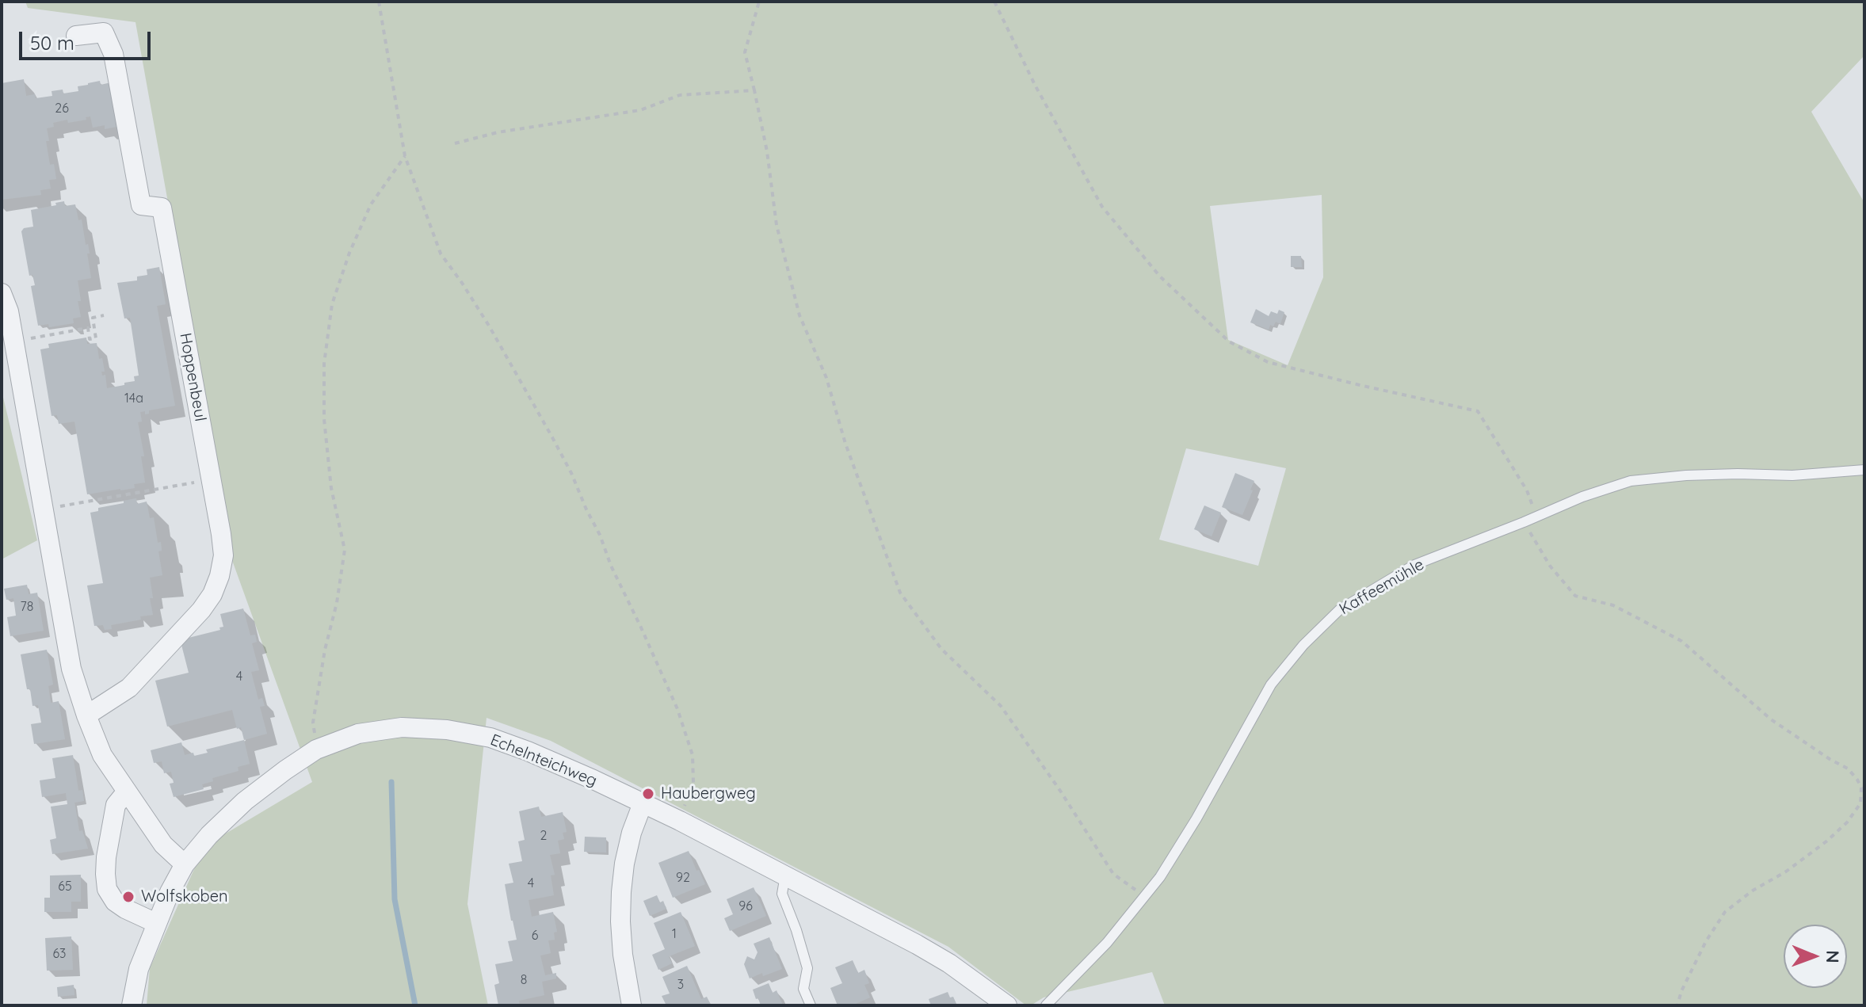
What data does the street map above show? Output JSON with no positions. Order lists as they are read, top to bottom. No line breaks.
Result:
{"streets":{"street":["Hoppenbeul","Echelnteichweg"],"lane":["Kaffeemühle"]},"places":["Haubergweg","Wolfskoben"],"house_numbers":["26","14a","78","4","2","92","4","65","96","1","6","63","8","3"],"scale_bar":"50 m","north":"right"}
